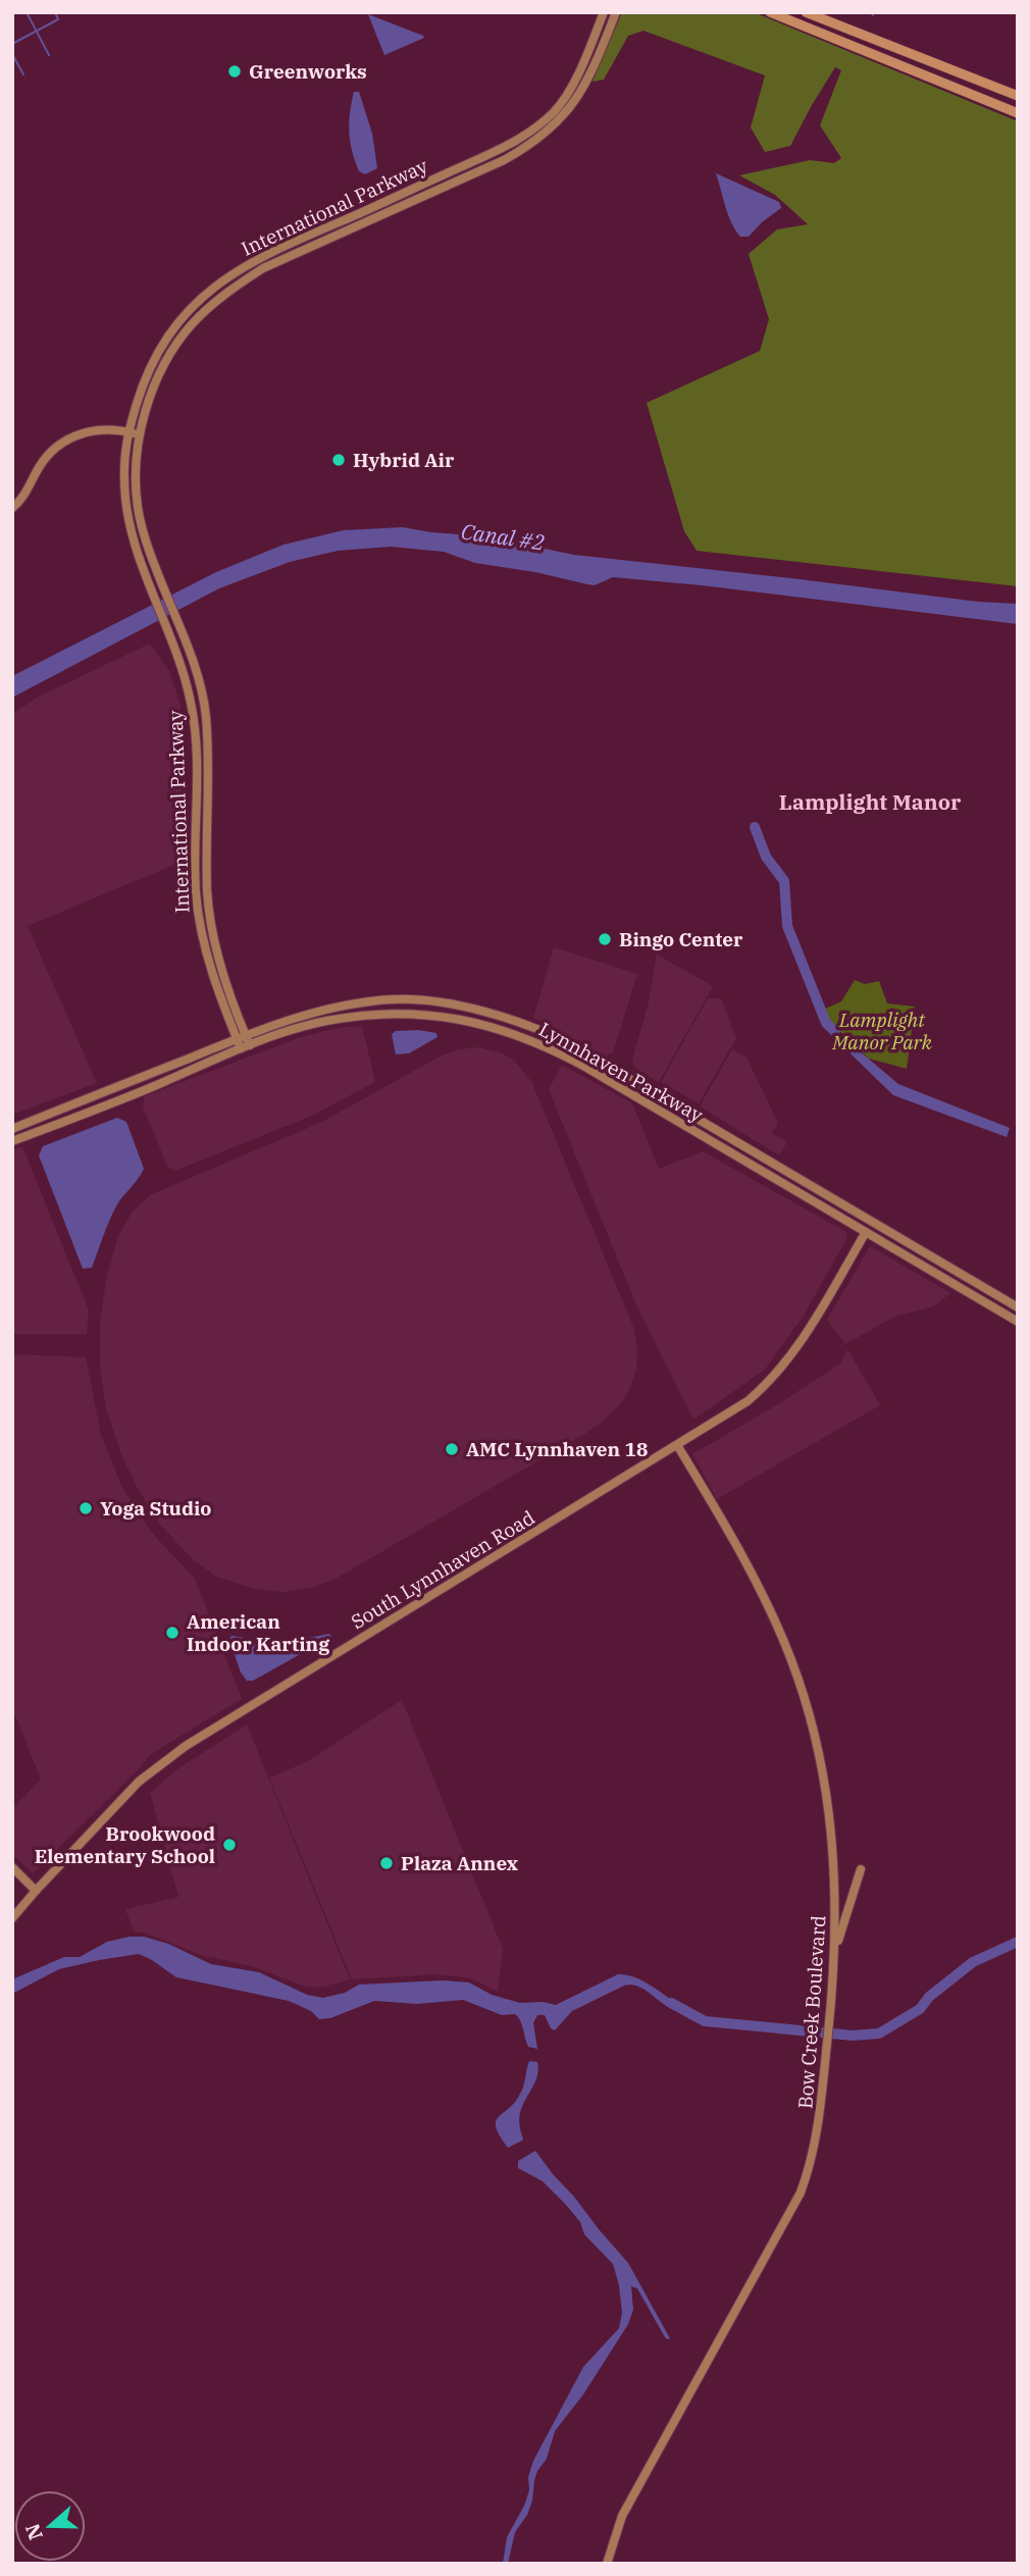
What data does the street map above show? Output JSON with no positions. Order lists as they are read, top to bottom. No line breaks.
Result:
{"streets":{"main road":["International Parkway","Lynnhaven Parkway","South Lynnhaven Road","Bow Creek Boulevard"]},"crossings":[["International Parkway","Lynnhaven Parkway"],["Lynnhaven Parkway","South Lynnhaven Road"],["South Lynnhaven Road","Bow Creek Boulevard"]],"districts":["Lamplight Manor"],"water":["Canal #2"],"parks":["Lamplight Manor Park"],"places":["Greenworks","Hybrid Air","Bingo Center","AMC Lynnhaven 18","Yoga Studio","American Indoor Karting","Brookwood Elementary School","Plaza Annex"],"north":"left"}
